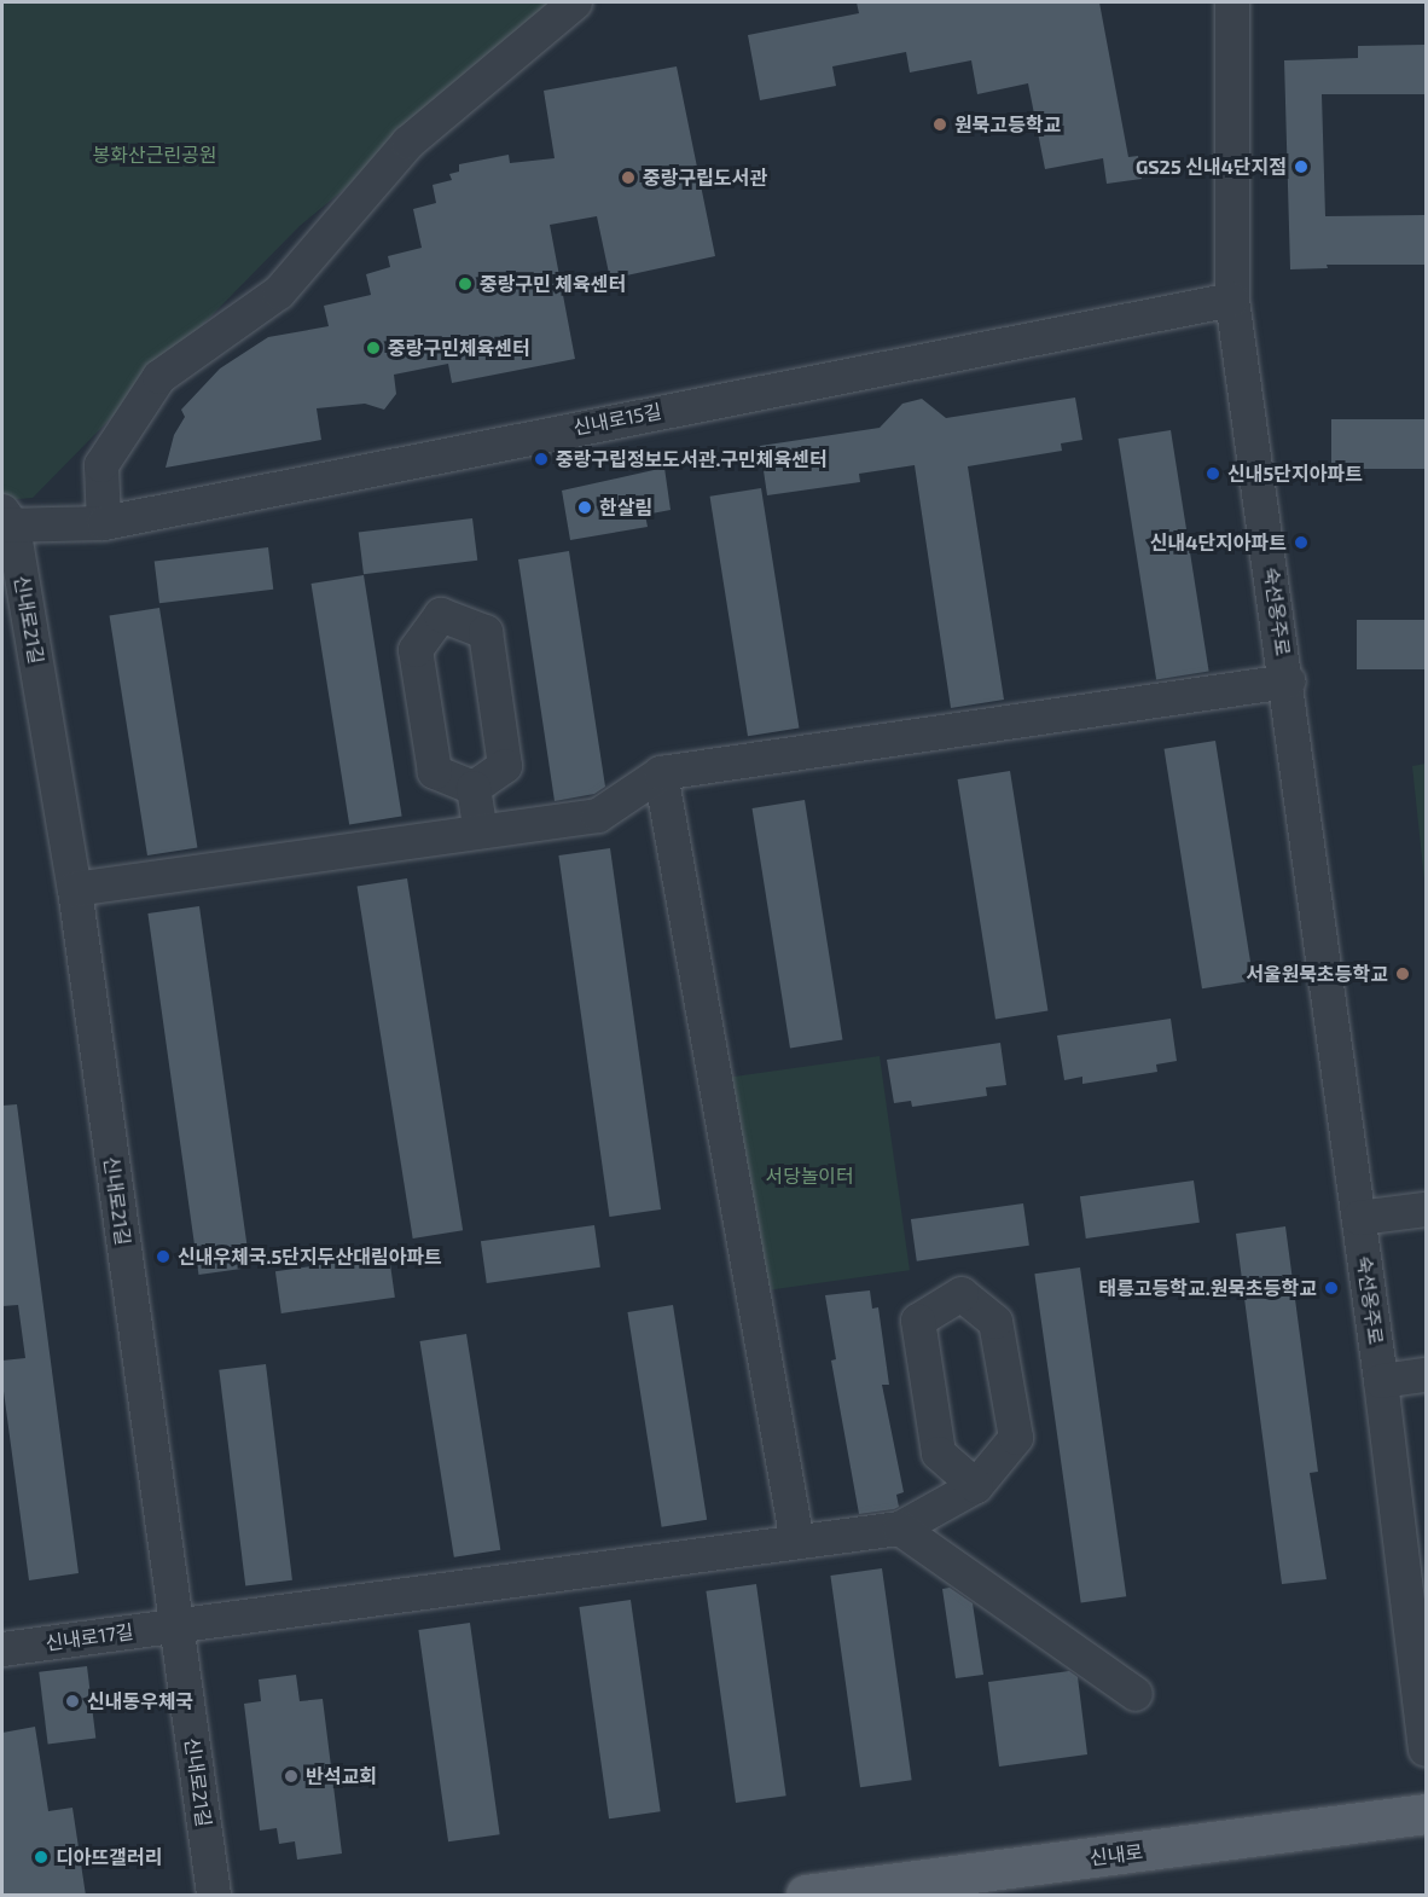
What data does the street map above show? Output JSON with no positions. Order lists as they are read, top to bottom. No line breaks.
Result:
{"streets":{"main road":["신내로"],"street":["신내로15길","숙선옹주로","신내로21길","신내로17길"]},"crossings":[["신내로15길","숙선옹주로"],["신내로15길","신내로21길"],["신내로21길","신내로17길"]],"parks":["봉화산근린공원","서당놀이터"],"places":["원묵고등학교","GS25 신내4단지점","중랑구립도서관","중랑구민 체육센터","중랑구민체육센터","중랑구립정보도서관.구민체육센터","신내5단지아파트","한살림","신내4단지아파트","서울원묵초등학교","신내우체국.5단지두산대림아파트","태릉고등학교.원묵초등학교","신내동우체국","반석교회","디아뜨갤러리"]}
